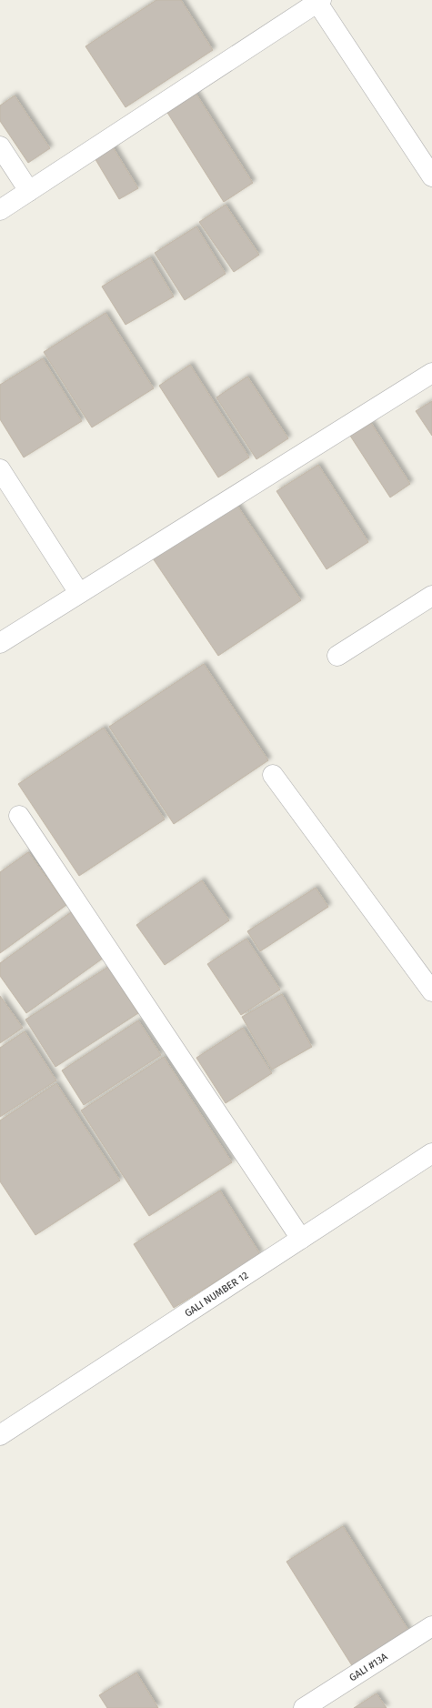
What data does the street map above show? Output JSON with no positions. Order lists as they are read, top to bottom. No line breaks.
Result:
{"streets":{"street":["GALI NUMBER 12","GALI #13A"]}}
